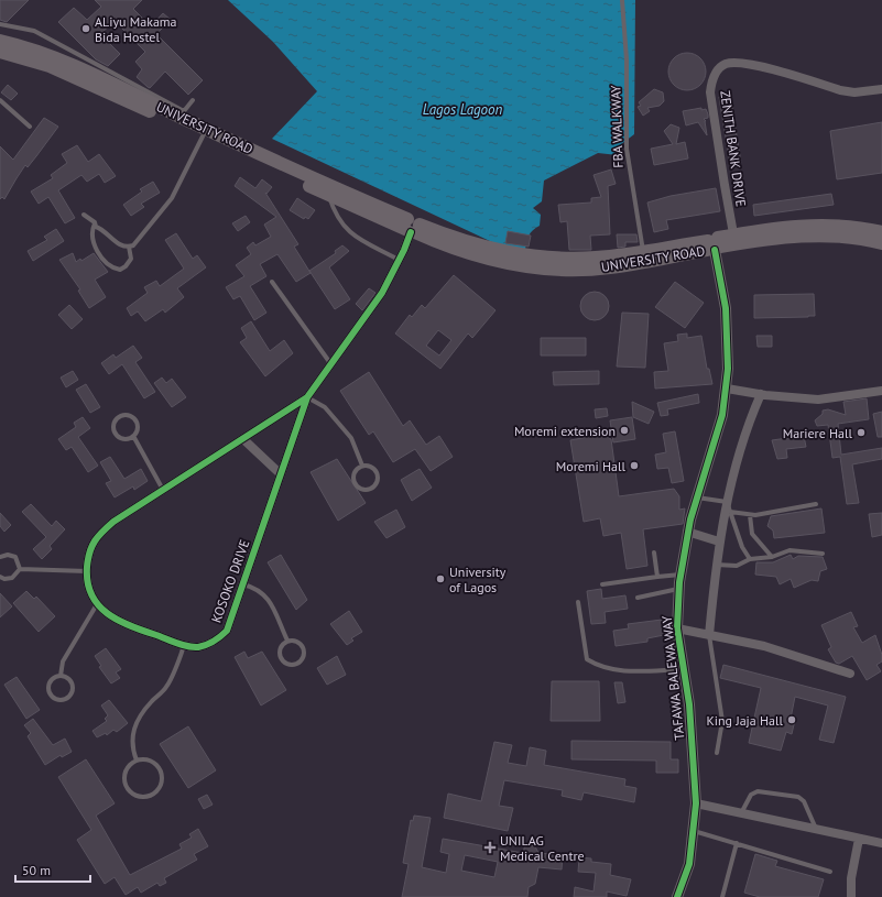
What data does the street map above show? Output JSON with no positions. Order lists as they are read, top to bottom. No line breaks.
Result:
{"streets":{"main road":["UNIVERSITY ROAD"],"street":["ZENITH BANK DRIVE","KOSOKO DRIVE","TAFAWA BALEWA WAY"],"lane":["FBA WALKWAY"]},"crossings":[["FBA WALKWAY","UNIVERSITY ROAD"],["UNIVERSITY ROAD","ZENITH BANK DRIVE"],["UNIVERSITY ROAD","KOSOKO DRIVE"],["UNIVERSITY ROAD","TAFAWA BALEWA WAY"]],"water":["Lagos Lagoon"],"places":{"other":["ALiyu Makama Bida Hostel","Moremi extension","Mariere Hall","Moremi Hall","University of Lagos","King Jaja Hall"],"health":["UNILAG Medical Centre"]},"scale_bar":"50 m"}
